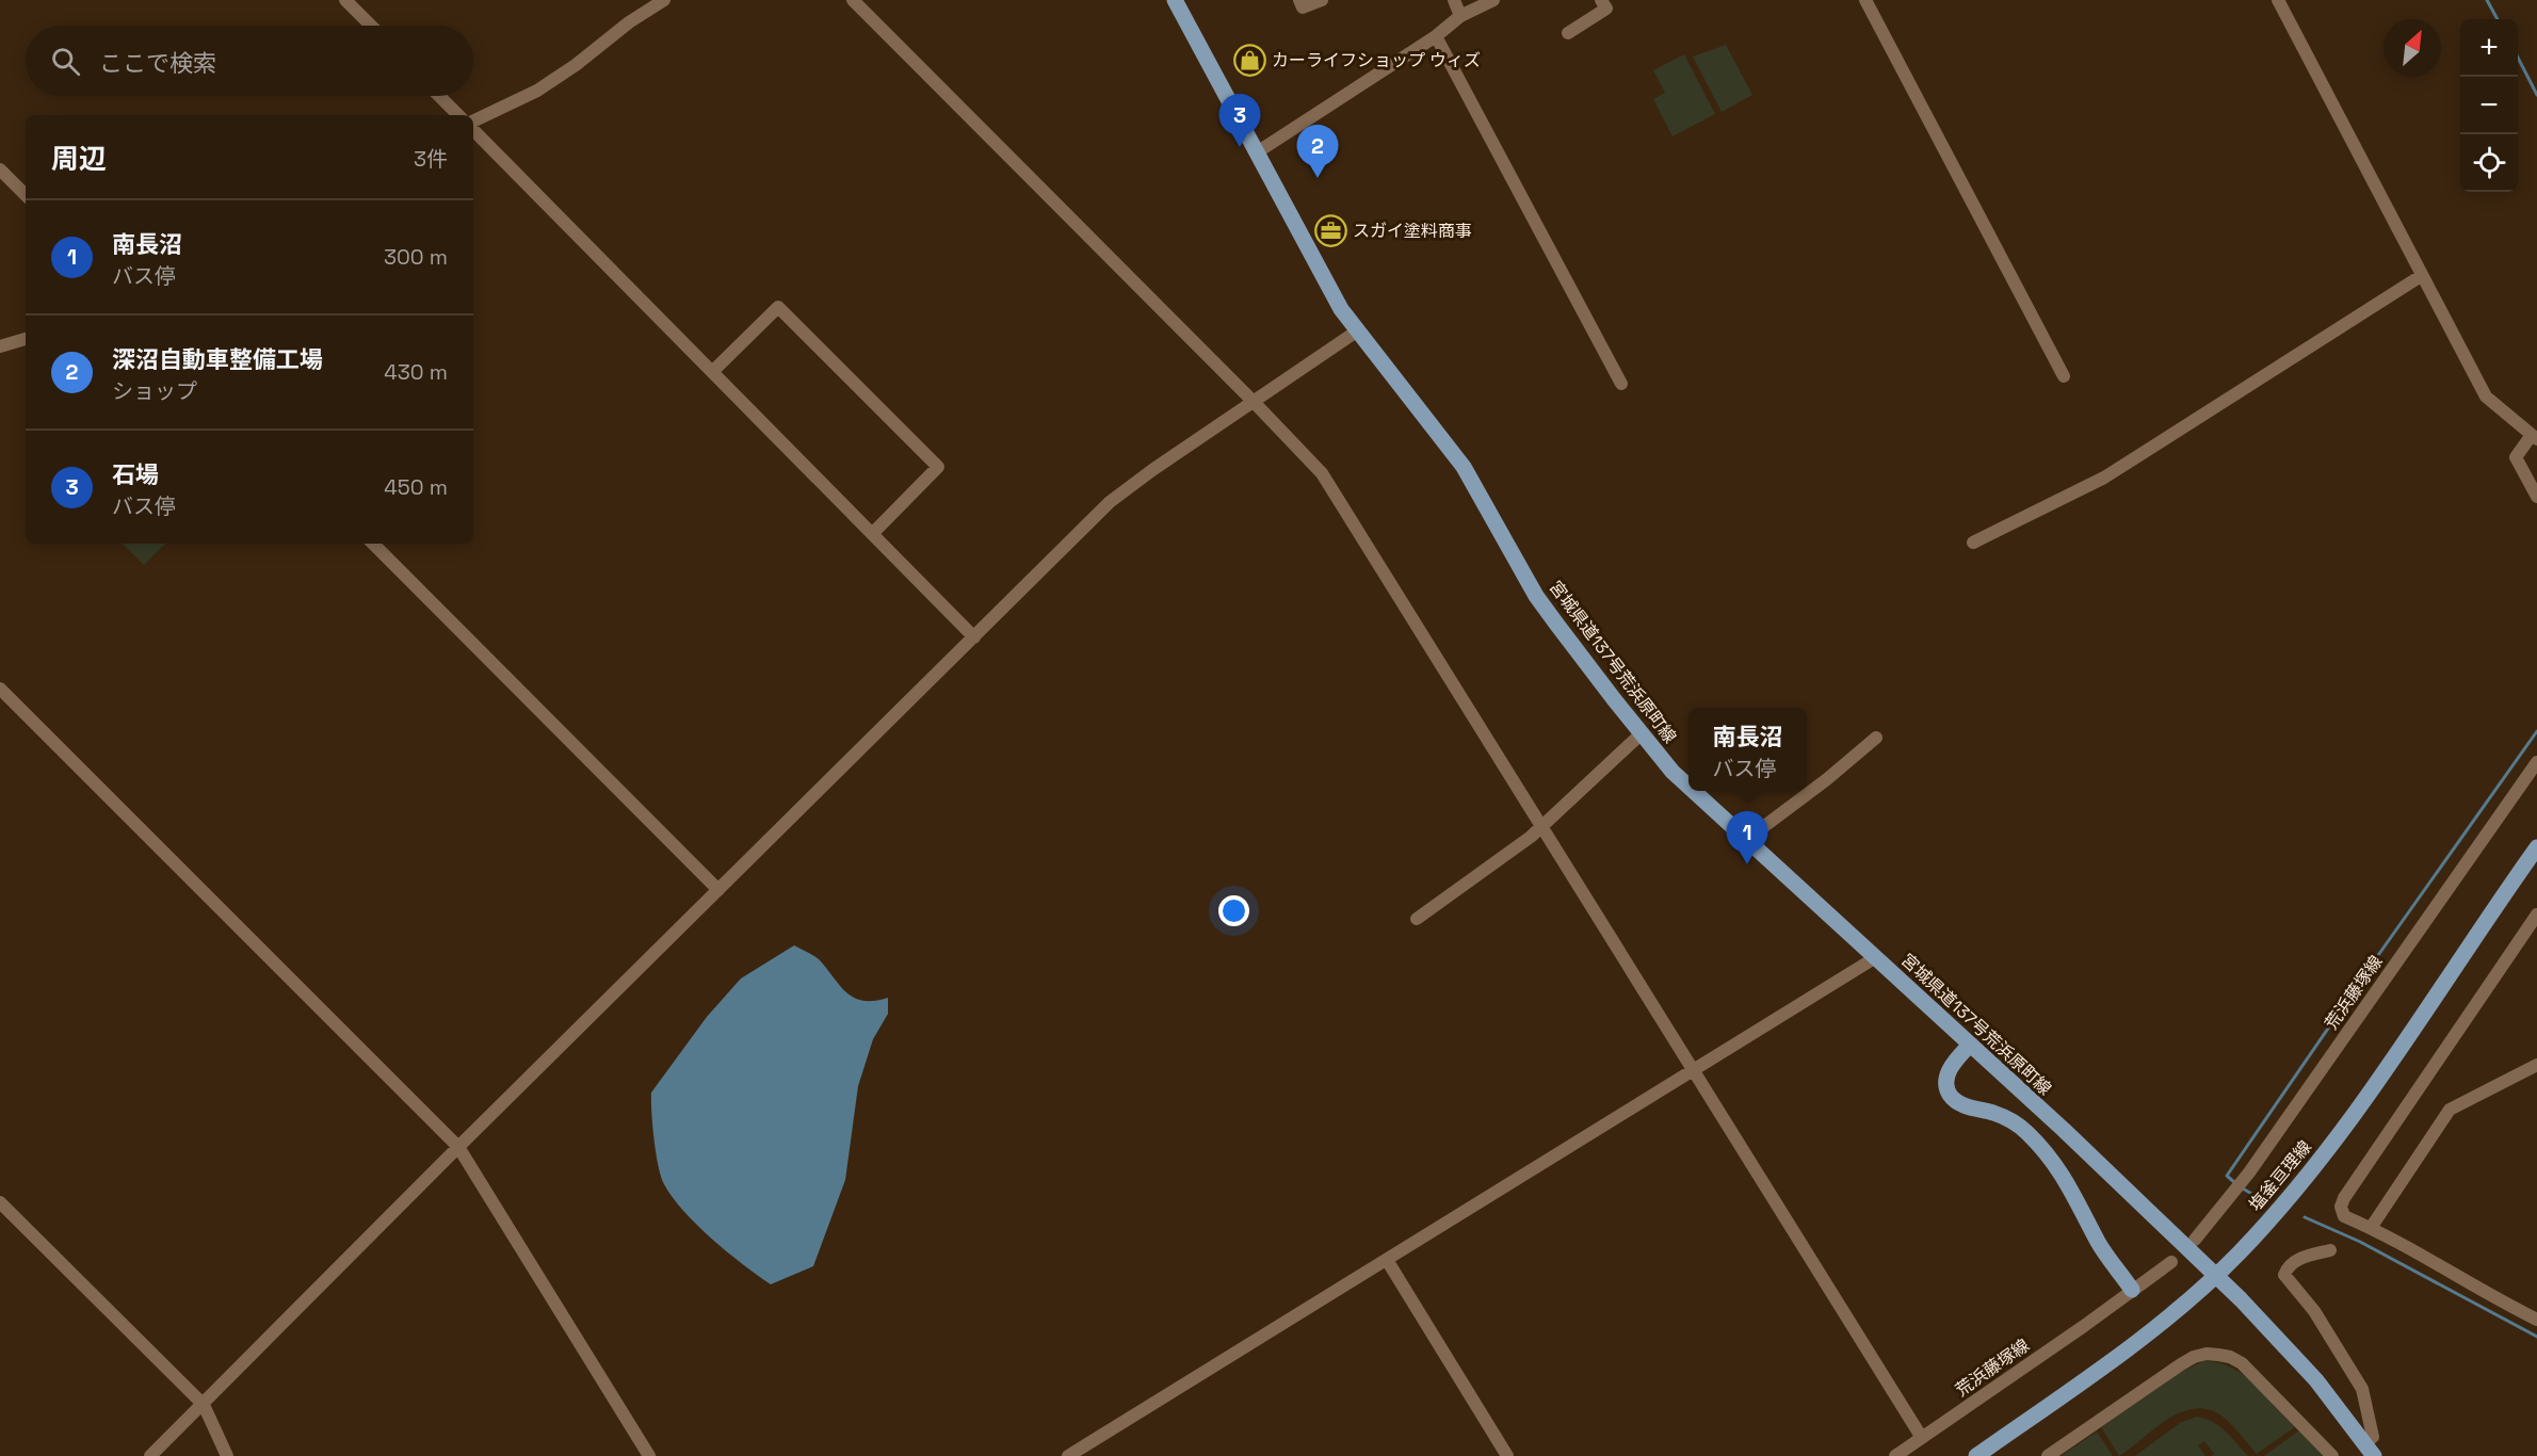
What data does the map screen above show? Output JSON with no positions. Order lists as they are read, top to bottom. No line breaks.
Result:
{"streets":{"main road":["宮城県道137号荒浜原町線","塩釜亘理線"],"street":["荒浜藤塚線"]},"crossings":[["宮城県道137号荒浜原町線","塩釜亘理線"]],"places":{"shop":["カーライフショップ ウィズ"],"office":["スガイ塗料商事"]},"north":"top right","page":{"map_buttons":["+","−"],"search":"ここで検索","pins":["3","2","1"],"heading":["周辺","3件"],"list":[{"mark":"1","name":"南長沼","note":"バス停","value":"300 m"},{"mark":"2","name":"深沼自動車整備工場","note":"ショップ","value":"430 m"},{"mark":"3","name":"石場","note":"バス停","value":"450 m"}],"popup":["南長沼","バス停"]}}
